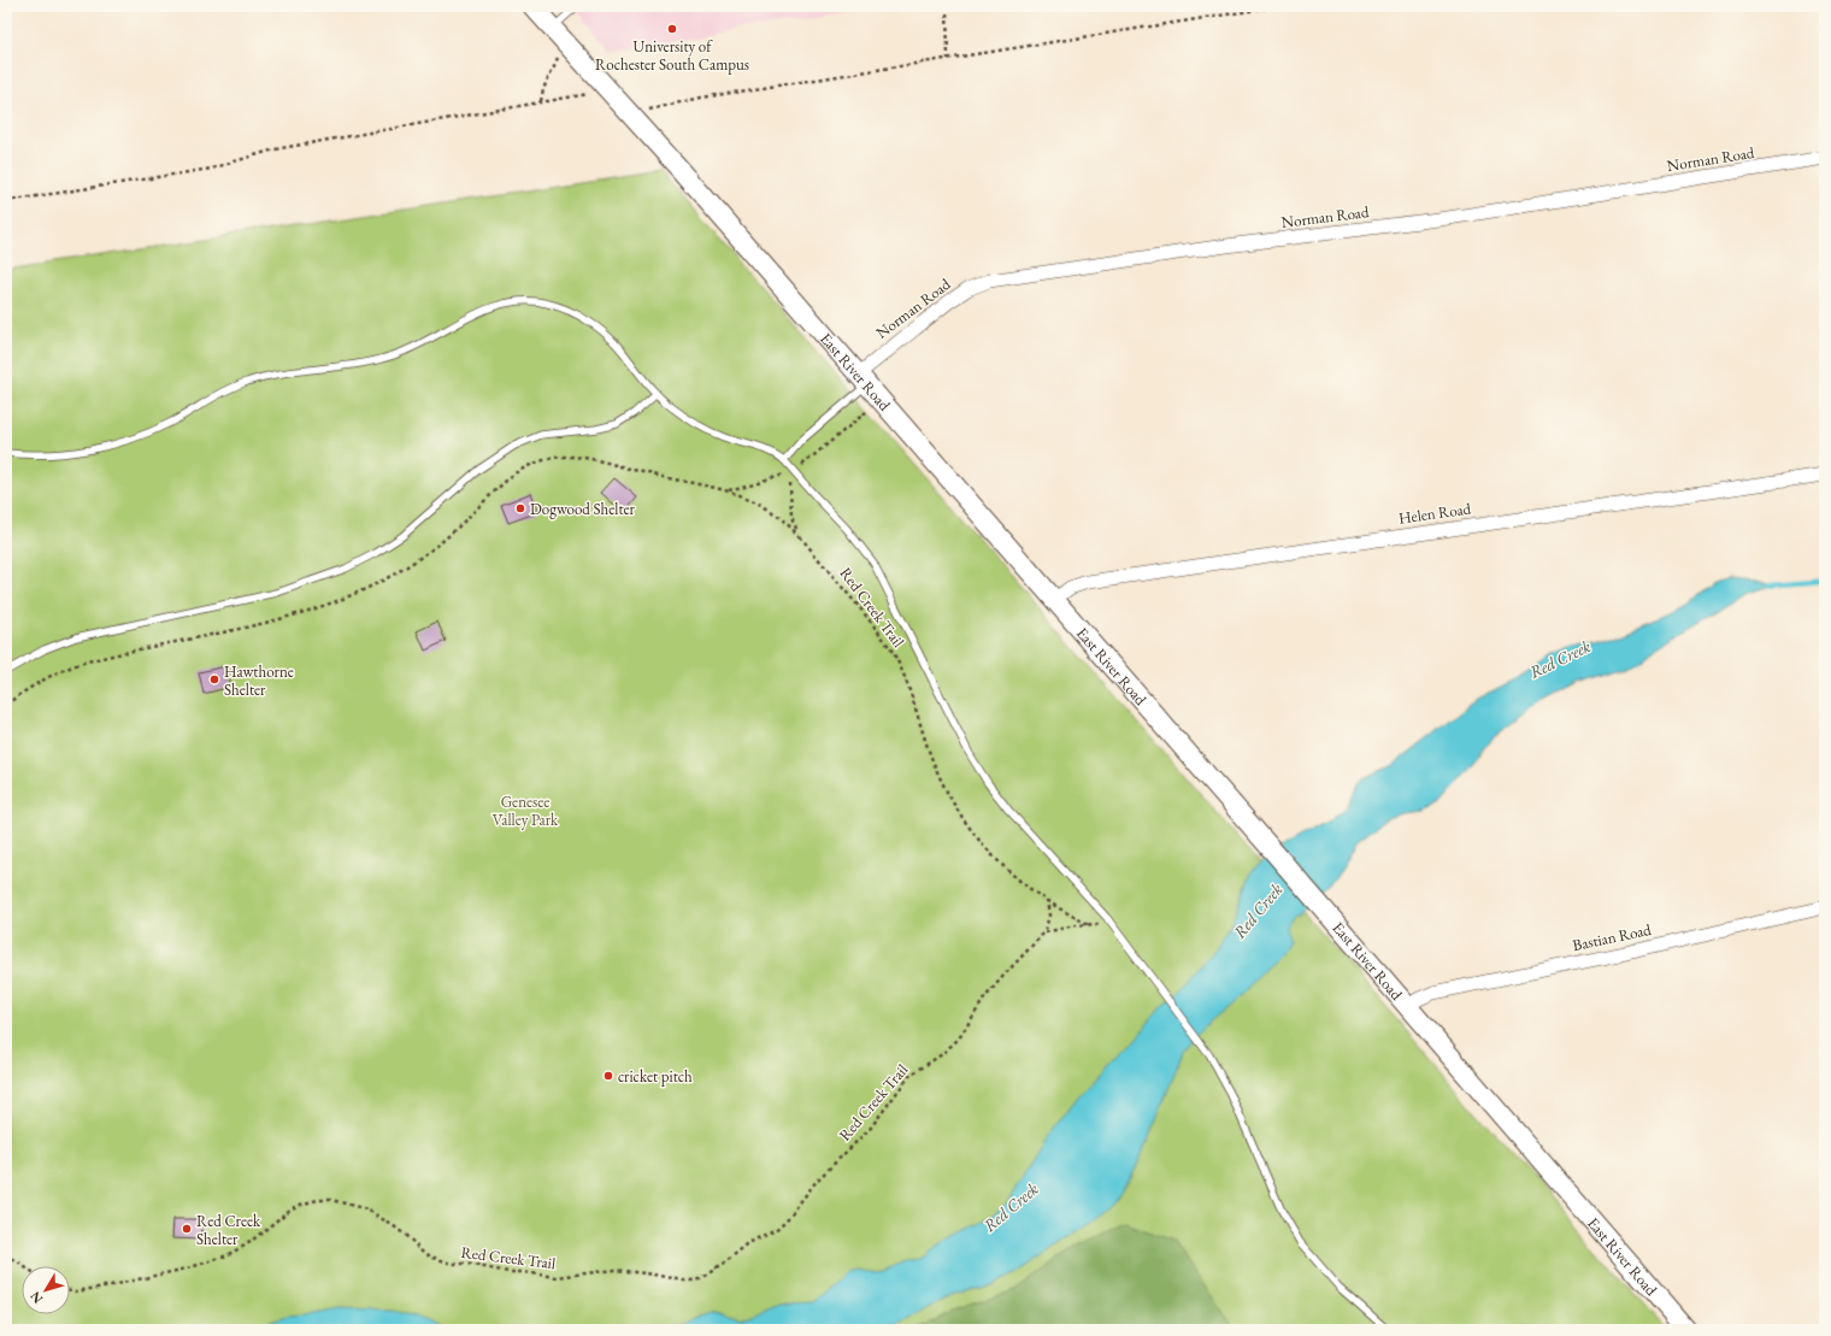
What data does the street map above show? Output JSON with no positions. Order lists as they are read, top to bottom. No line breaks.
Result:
{"streets":{"street":["Norman Road","East River Road","Helen Road","Bastian Road"],"path":["Red Creek Trail"]},"crossings":[["Norman Road","East River Road"],["East River Road","Helen Road"],["East River Road","Bastian Road"]],"water":["Red Creek"],"parks":["Genesee Valley Park"],"places":["University of Rochester South Campus","Dogwood Shelter","Hawthorne Shelter","cricket pitch","Red Creek Shelter"],"north":"bottom left"}
